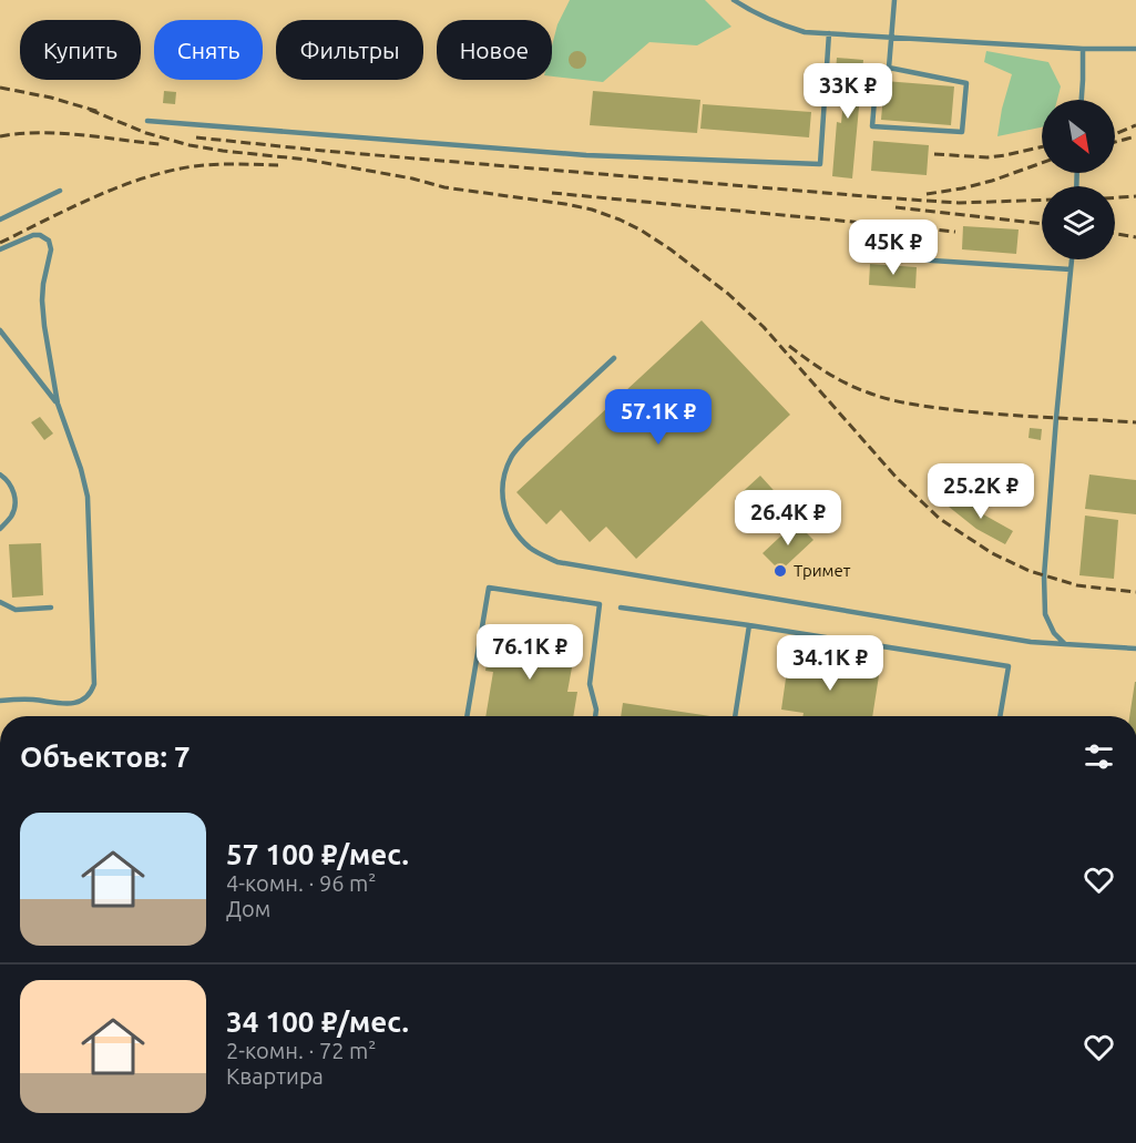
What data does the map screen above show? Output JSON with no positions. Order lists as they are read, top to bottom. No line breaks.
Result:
{"places":["Тримет"],"north":"bottom right","page":{"chip":["Купить","Снять","Фильтры","Новое"],"price":["33K ₽","45K ₽","57.1K ₽","25.2K ₽","26.4K ₽","76.1K ₽","34.1K ₽"],"heading":"Объектов: 7","list":[{"name":"57 100 ₽/мес.","note":"4-комн. · 96 m² · Дом"},{"name":"34 100 ₽/мес.","note":"2-комн. · 72 m² · Квартира"}]}}
